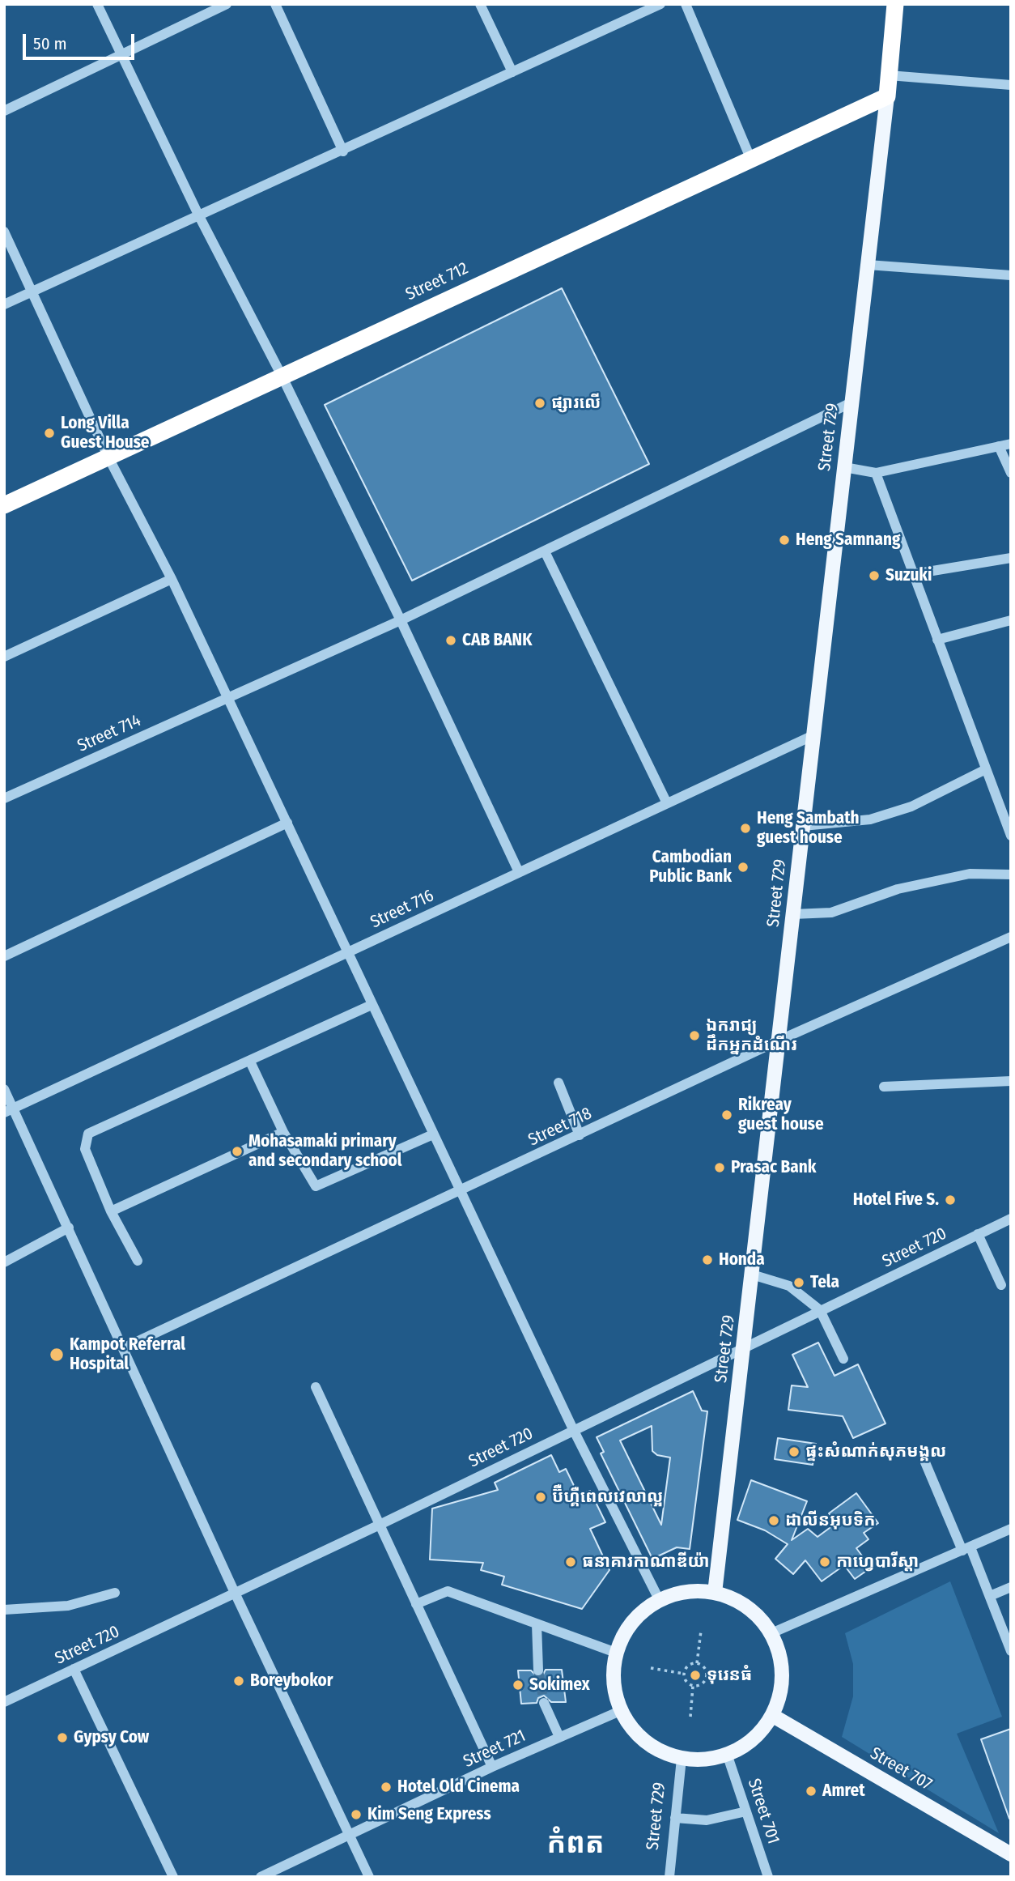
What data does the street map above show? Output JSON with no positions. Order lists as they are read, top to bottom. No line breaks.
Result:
{"streets":{"highway":["Street 712"],"main road":["Street 729","Street 707"],"street":["Street 714","Street 716","Street 718","Street 720","Street 721","Street 701"]},"crossings":[["Street 712","Street 729"],["Street 729","Street 714"],["Street 729","Street 716"],["Street 729","Street 718"],["Street 729","Street 720"]],"districts":["កំពត"],"places":["ផ្សារលើ","Long Villa Guest House","Heng Samnang","Suzuki","CAB BANK","Heng Sambath guest house","Cambodian Public Bank","ឯករាជ្យ ដឹកអ្នកដំណើរ","Rikreay guest house","Mohasamaki primary and secondary school","Prasac Bank","Hotel Five S.","Honda","Tela","Kampot Referral Hospital","ផ្ទះសំណាក់សុភមង្គល","ប៊ឺហ្គឺពេលវេលាល្អ","ដាលីនអុបទិក","ធនាគារកាណាឌីយ៉ា","កាហ្វេបារីស្តា","ទុរេនធំ","Boreybokor","Sokimex","Gypsy Cow","Hotel Old Cinema","Amret","Kim Seng Express"],"scale_bar":"50 m"}
